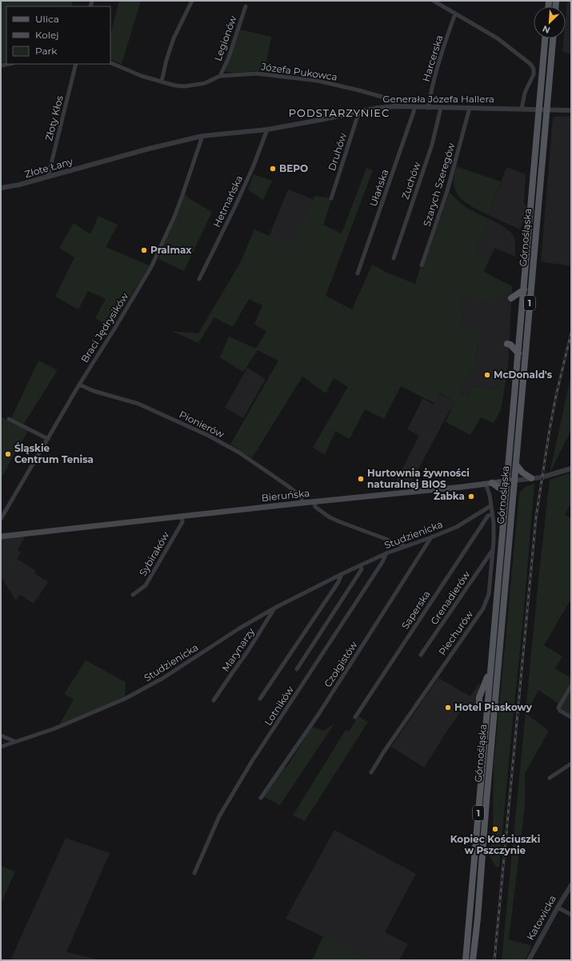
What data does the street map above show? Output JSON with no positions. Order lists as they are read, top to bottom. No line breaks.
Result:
{"streets":{"main road":["Górnośląska","1","Bieruńska"],"street":["Legionów","Harcerska","Józefa Pukowca","Generała Józefa Hallera","Złoty Kłos","Druhów","Złote Łany","Zuchów","Szarych Szeregów","Ułańska","Hetmańska","Braci Jędrysików","Pionierów","Studzienicka","Sybiraków","Grenadierów","Saperska","Piechurów","Marynarzy","Czołgistów","Lotników","Katowicka"]},"crossings":[["Legionów","Józefa Pukowca"],["Harcerska","Generała Józefa Hallera"],["Józefa Pukowca","Generała Józefa Hallera"],["Generała Józefa Hallera","Druhów"],["Generała Józefa Hallera","Złote Łany"],["Generała Józefa Hallera","Zuchów"],["Generała Józefa Hallera","Szarych Szeregów"],["Generała Józefa Hallera","Ułańska"],["Generała Józefa Hallera","Hetmańska"],["Generała Józefa Hallera","Górnośląska"],["Generała Józefa Hallera","Braci Jędrysików"],["Złoty Kłos","Złote Łany"],["Górnośląska","Bieruńska"],["Braci Jędrysików","Pionierów"],["Pionierów","Bieruńska"],["Bieruńska","Sybiraków"],["Bieruńska","Piechurów"],["Studzienicka","Piechurów"],["Studzienicka","Marynarzy"],["Studzienicka","Czołgistów"],["Studzienicka","Lotników"],["Grenadierów","Piechurów"],["Saperska","Piechurów"]],"districts":["PODSTARZYNIEC"],"places":["BEPO","Pralmax","McDonald's","Śląskie Centrum Tenisa","Hurtownia żywności naturalnej BIOS","Żabka","Hotel Piaskowy","Kopiec Kościuszki w Pszczynie"],"legend":["Ulica","Kolej","Park"],"north":"bottom left"}
